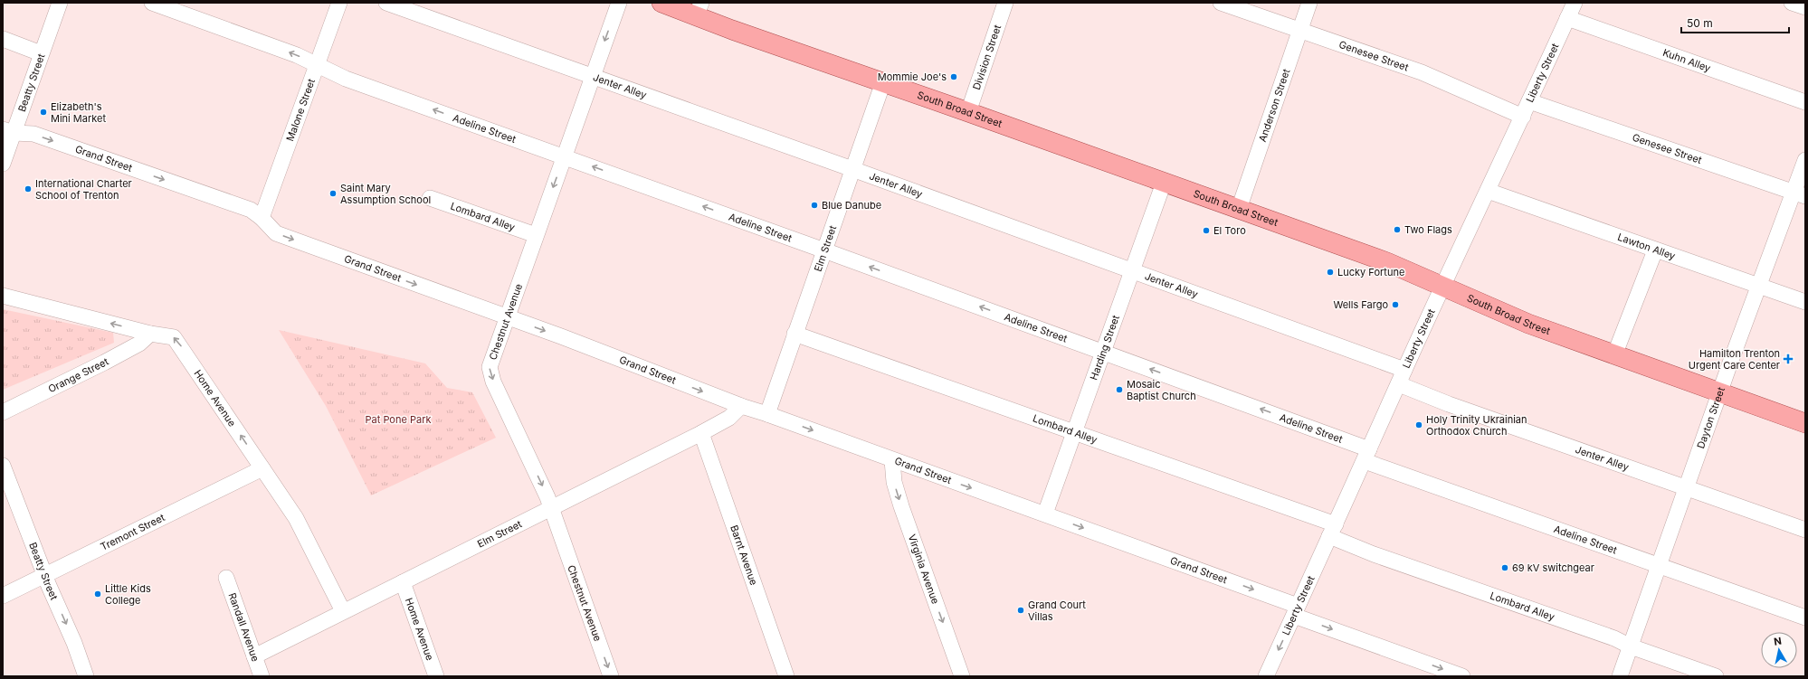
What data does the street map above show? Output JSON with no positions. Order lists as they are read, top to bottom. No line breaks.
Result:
{"streets":{"main road":["South Broad Street"],"street":["Genesee Street","Division Street","Kuhn Alley","Liberty Street","Beatty Street","Jenter Alley","Anderson Street","Malone Street","Adeline Street","Grand Street","Lombard Alley","Lawton Alley","Elm Street","Chestnut Avenue","Harding Street","Orange Street","Home Avenue","Dayton Street","Tremont Street","Barnt Avenue","Virginia Avenue","Randall Avenue"]},"crossings":[["Genesee Street","Liberty Street"],["Genesee Street","Anderson Street"],["Genesee Street","Dayton Street"],["Division Street","South Broad Street"],["Kuhn Alley","Liberty Street"],["Liberty Street","Jenter Alley"],["Liberty Street","South Broad Street"],["Liberty Street","Adeline Street"],["Liberty Street","Grand Street"],["Liberty Street","Lombard Alley"],["Liberty Street","Lawton Alley"],["Beatty Street","Grand Street"],["Beatty Street","Tremont Street"],["Jenter Alley","Elm Street"],["Jenter Alley","Chestnut Avenue"],["Jenter Alley","Harding Street"],["Jenter Alley","Dayton Street"],["Anderson Street","South Broad Street"],["South Broad Street","Elm Street"],["South Broad Street","Harding Street"],["South Broad Street","Dayton Street"],["Malone Street","Adeline Street"],["Malone Street","Grand Street"],["Adeline Street","Elm Street"],["Adeline Street","Chestnut Avenue"],["Adeline Street","Harding Street"],["Adeline Street","Dayton Street"],["Grand Street","Elm Street"],["Grand Street","Chestnut Avenue"],["Grand Street","Harding Street"],["Grand Street","Virginia Avenue"],["Lombard Alley","Elm Street"],["Lombard Alley","Chestnut Avenue"],["Lombard Alley","Harding Street"],["Lombard Alley","Dayton Street"],["Lawton Alley","Dayton Street"],["Elm Street","Chestnut Avenue"],["Elm Street","Home Avenue"],["Elm Street","Barnt Avenue"],["Elm Street","Randall Avenue"],["Orange Street","Home Avenue"],["Home Avenue","Tremont Street"]],"one_way":["Adeline Street","Grand Street","Chestnut Avenue","Home Avenue","Virginia Avenue"],"parks":["Pat Pone Park"],"places":{"other":["Mommie Joe's","Elizabeth's Mini Market","International Charter School of Trenton","Saint Mary Assumption School","Blue Danube","Two Flags","El Toro","Lucky Fortune","Wells Fargo","Mosaic Baptist Church","Holy Trinity Ukrainian Orthodox Church","69 kV switchgear","Little Kids College","Grand Court Villas"],"health":["Hamilton Trenton Urgent Care Center"]},"scale_bar":"50 m","north":"top"}
